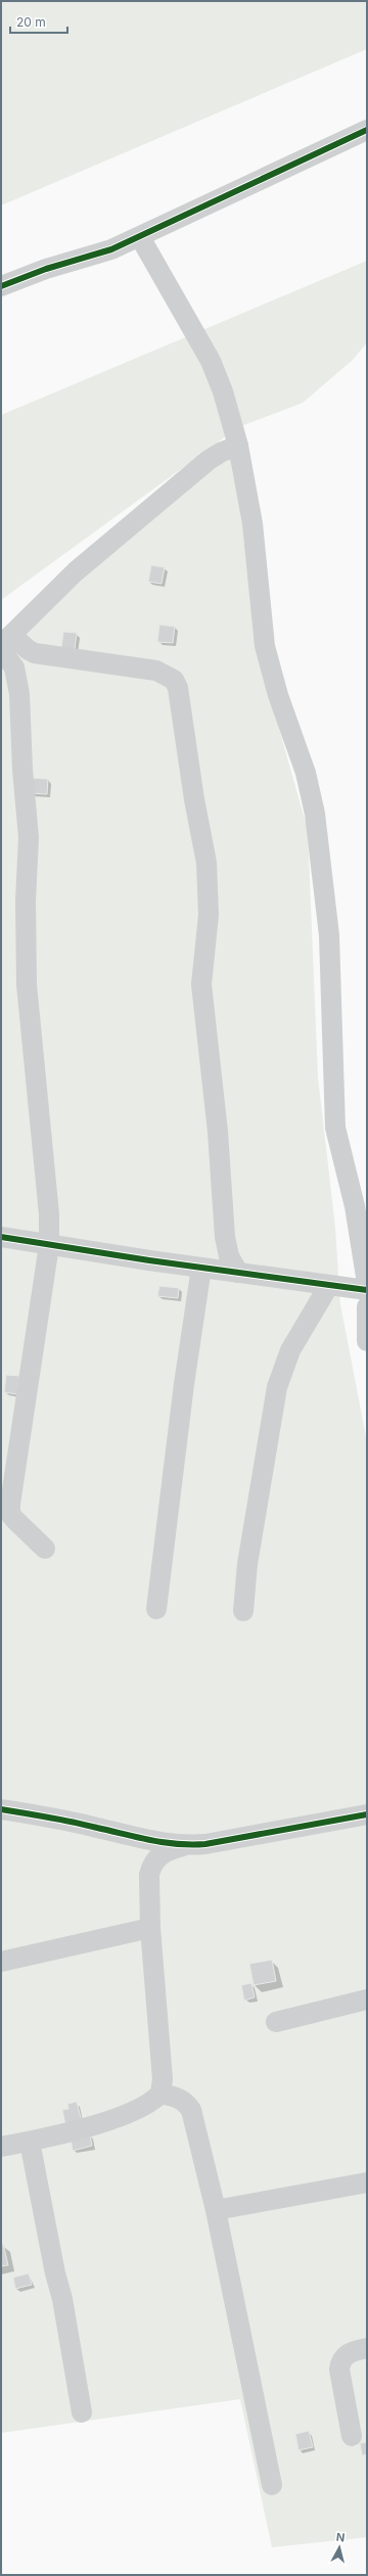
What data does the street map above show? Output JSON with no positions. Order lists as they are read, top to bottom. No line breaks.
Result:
{"scale_bar":"20 m","north":"top"}
